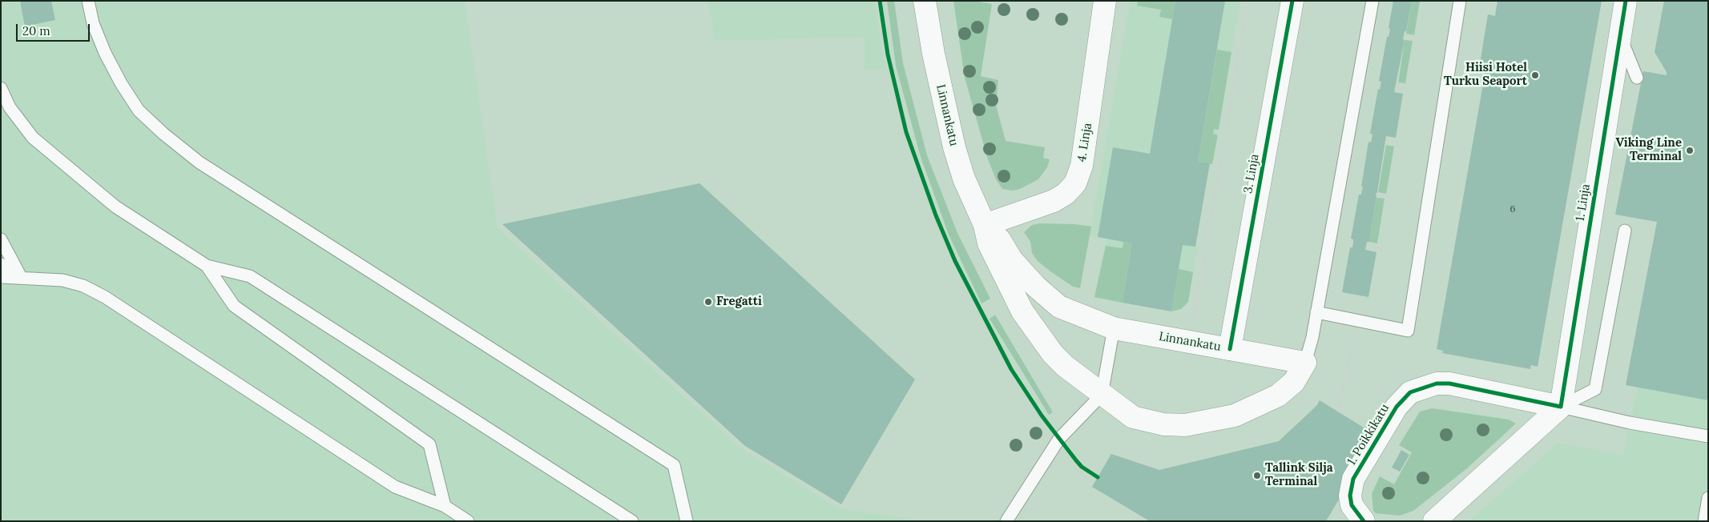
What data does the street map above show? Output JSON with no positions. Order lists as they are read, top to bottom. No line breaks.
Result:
{"streets":{"street":["Linnankatu","4. Linja","3. Linja","1. Linja","1. Poikkikatu"]},"crossings":[["Linnankatu","4. Linja"],["Linnankatu","3. Linja"],["1. Linja","1. Poikkikatu"]],"places":["Hiisi Hotel Turku Seaport","Viking Line Terminal","Fregatti","Tallink Silja Terminal"],"house_numbers":["6"],"scale_bar":"20 m"}
